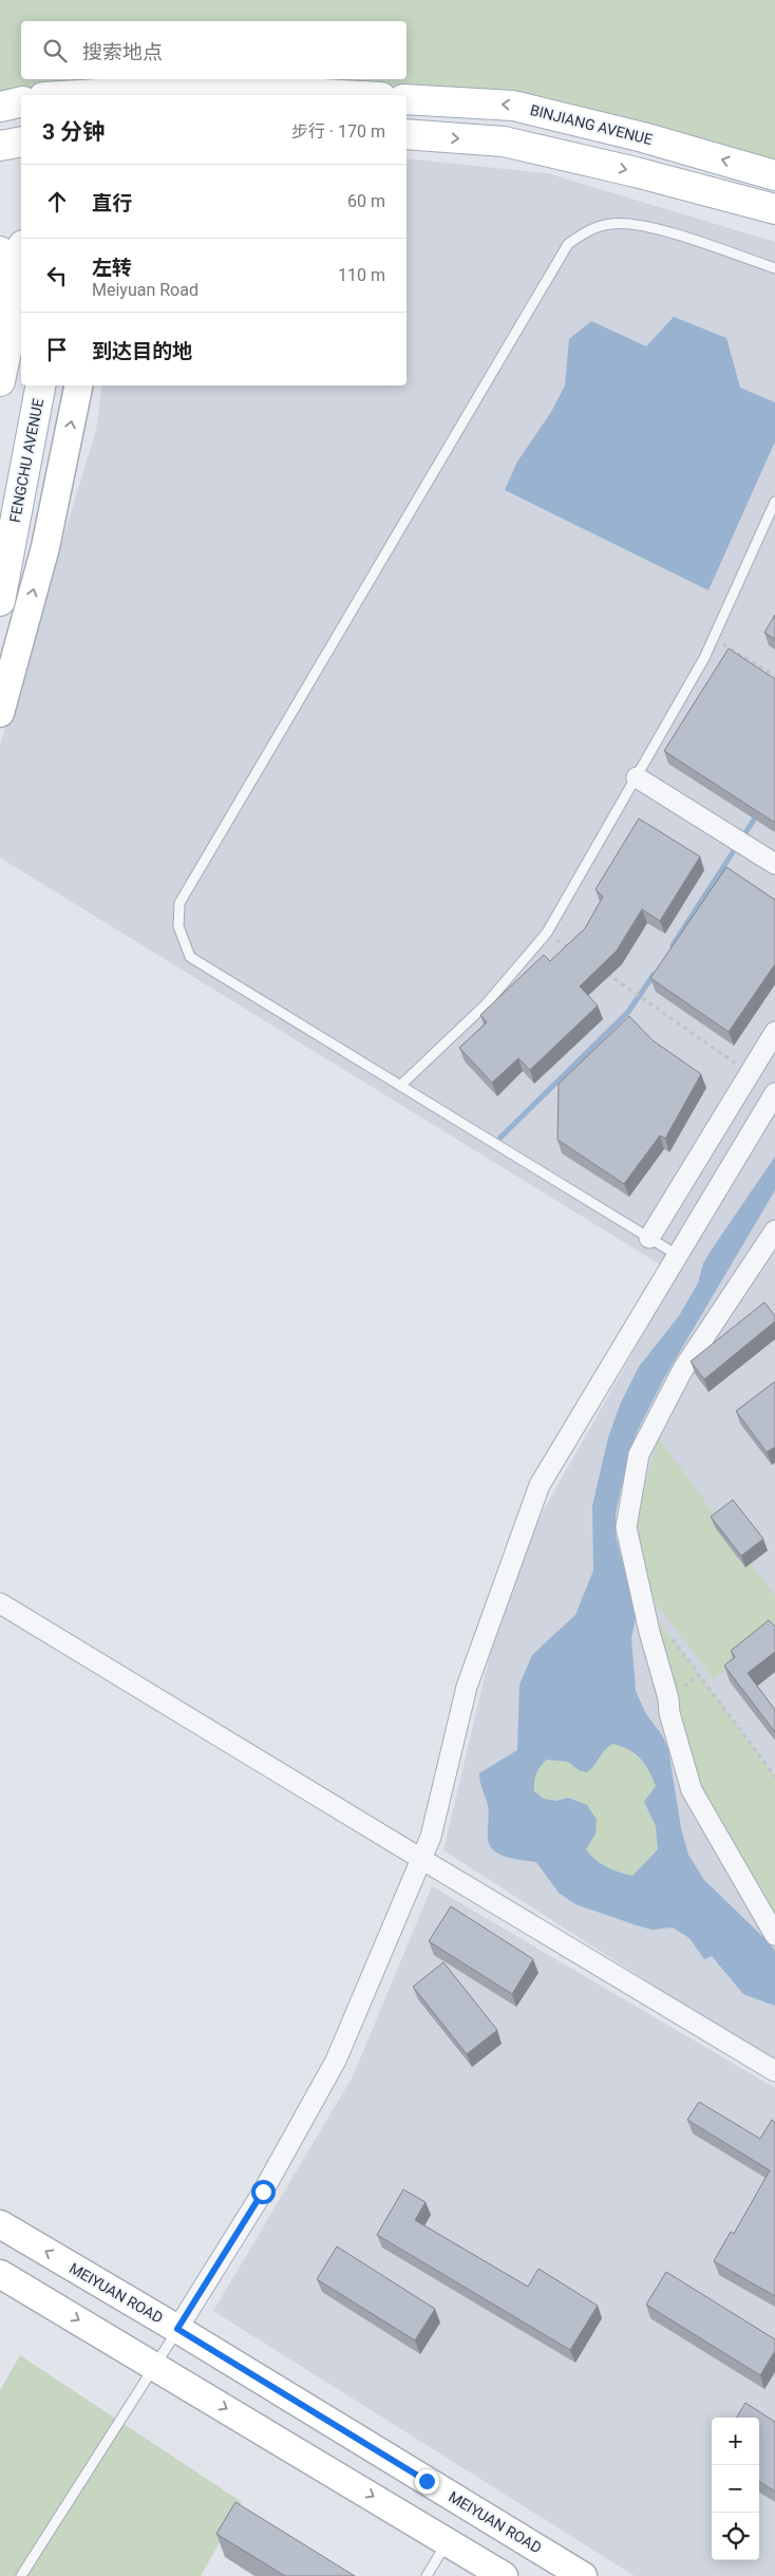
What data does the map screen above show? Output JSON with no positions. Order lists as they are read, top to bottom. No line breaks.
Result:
{"streets":{"main road":["BINJIANG AVENUE","FENGCHU AVENUE","MEIYUAN ROAD"]},"page":{"search":"搜索地点","heading":["3 分钟","步行 · 170 m"],"list":[["直行","60 m"],["左转","Meiyuan Road","110 m"],"到达目的地"],"map_buttons":["+","−"]}}
